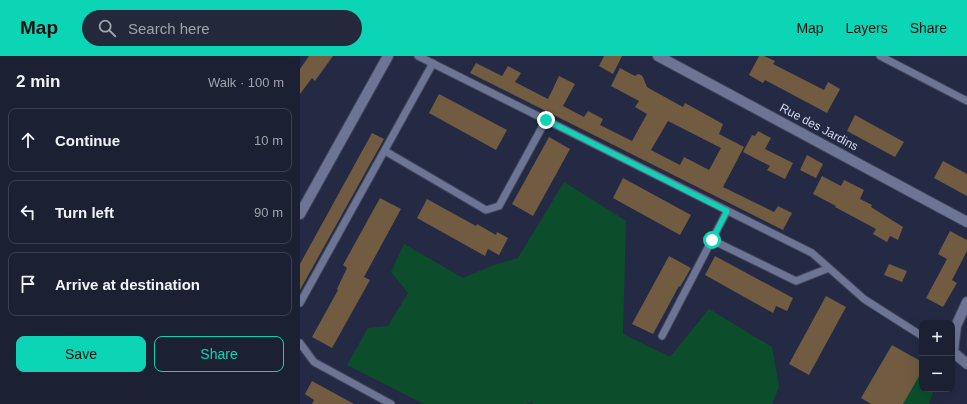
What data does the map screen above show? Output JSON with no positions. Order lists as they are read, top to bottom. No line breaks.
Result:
{"streets":{"street":["Rue des Jardins"]},"page":{"header":"Map","search":"Search here","nav":["Map","Layers","Share"],"heading":["2 min","Walk · 100 m"],"list":[["Continue","10 m"],["Turn left","90 m"],"Arrive at destination"],"map_buttons":["+","−"],"buttons":["Save","Share"]}}
